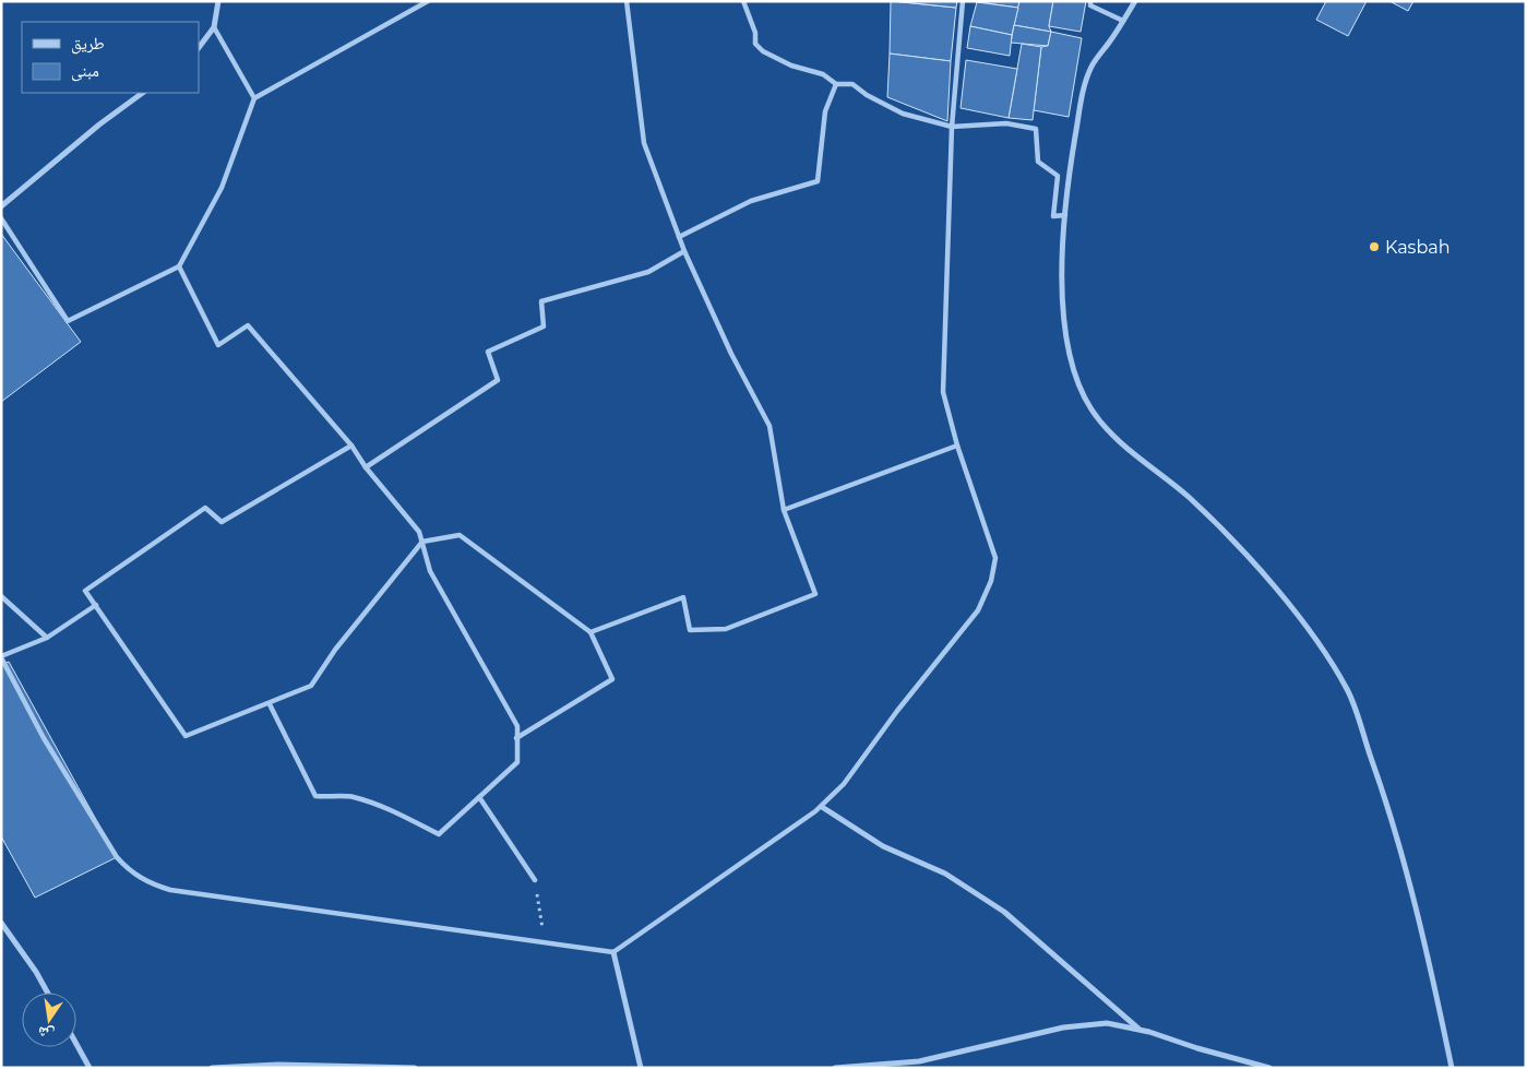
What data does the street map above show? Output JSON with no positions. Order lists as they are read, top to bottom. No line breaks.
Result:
{"places":["Kasbah"],"legend":["طريق","مبنى"],"north":"bottom"}
